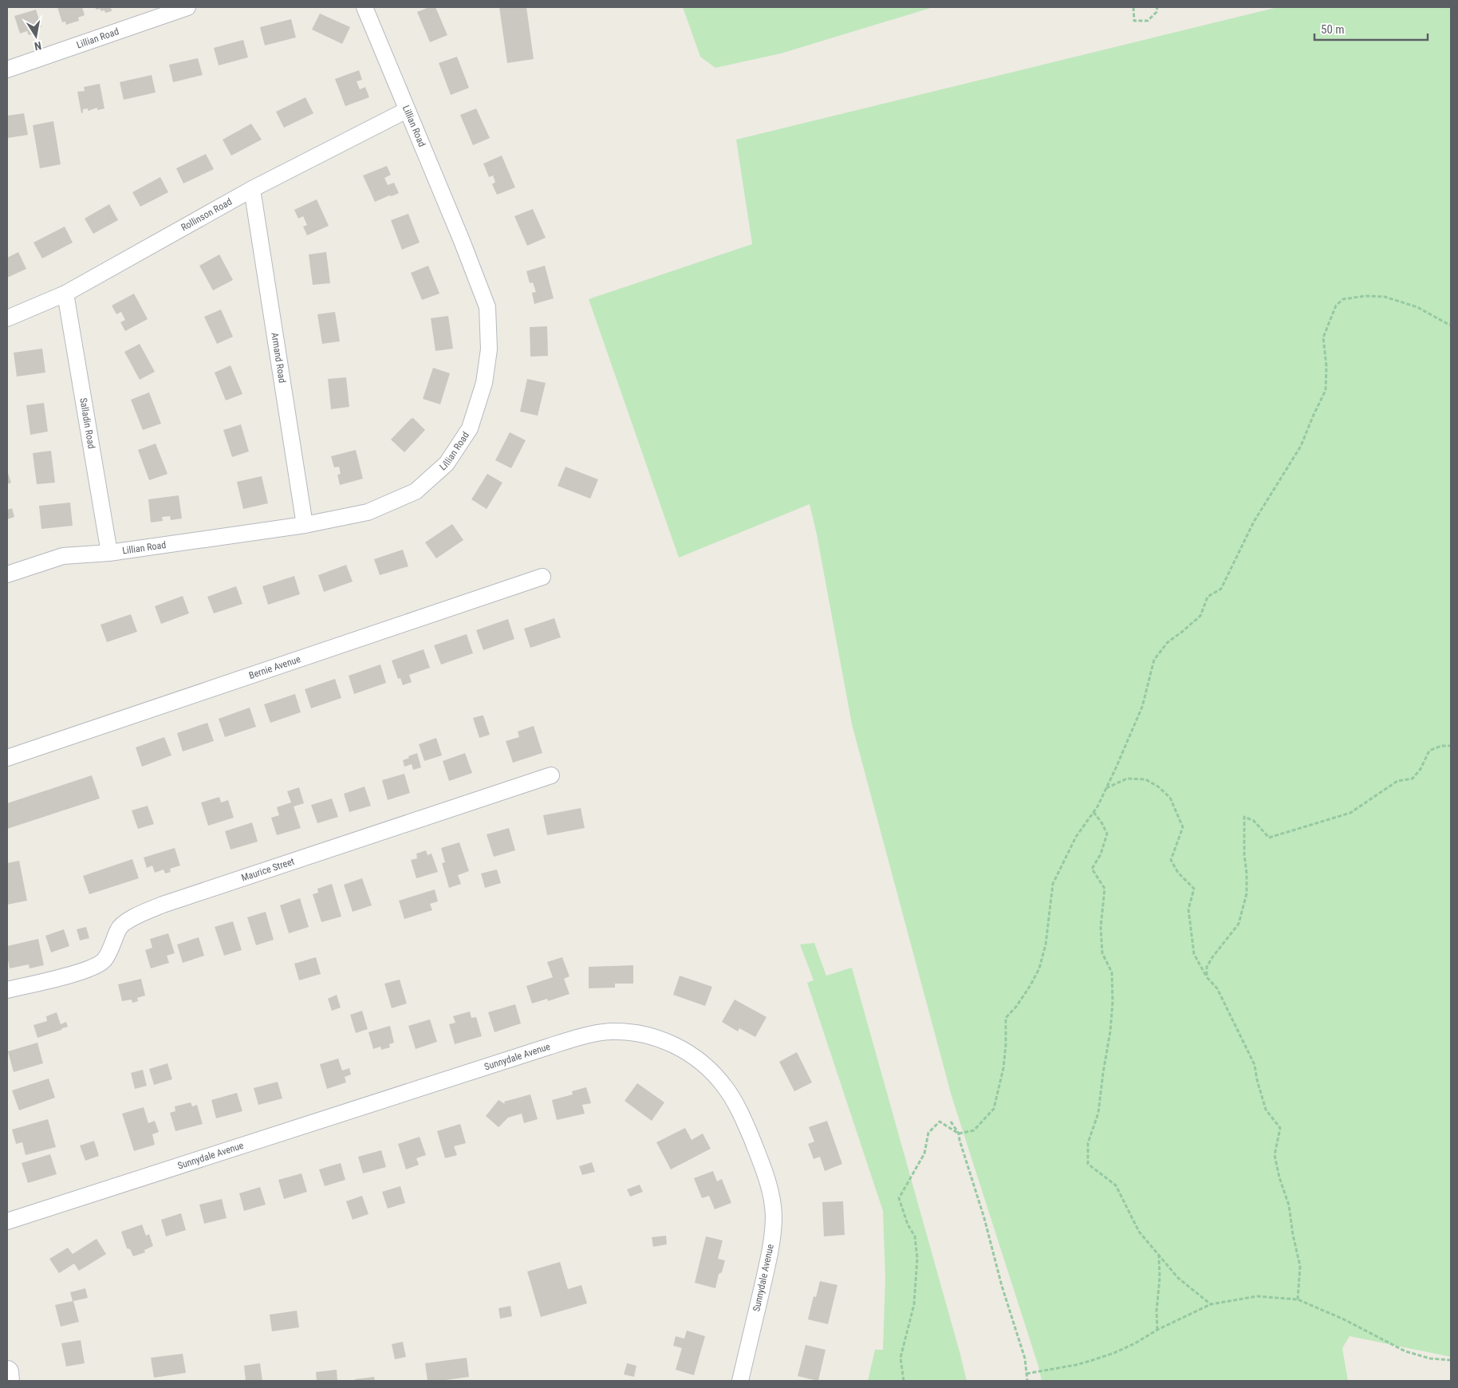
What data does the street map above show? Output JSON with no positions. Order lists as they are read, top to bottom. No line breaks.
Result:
{"streets":{"street":["Lillian Road","Rollinson Road","Armand Road","Salladin Road","Bernie Avenue","Maurice Street","Sunnydale Avenue"]},"crossings":[["Lillian Road","Rollinson Road"],["Lillian Road","Armand Road"],["Lillian Road","Salladin Road"],["Rollinson Road","Armand Road"],["Rollinson Road","Salladin Road"]],"scale_bar":"50 m","north":"bottom"}
